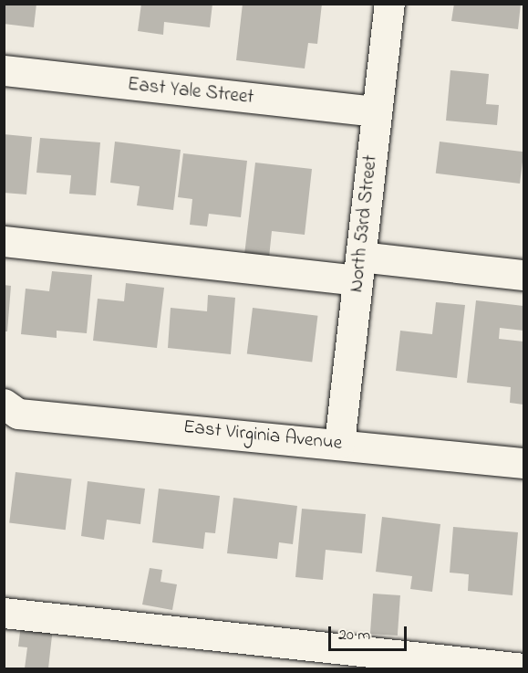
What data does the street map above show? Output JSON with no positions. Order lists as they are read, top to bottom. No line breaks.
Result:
{"streets":{"street":["East Yale Street","North 53rd Street","East Virginia Avenue"]},"crossings":[["East Yale Street","North 53rd Street"],["North 53rd Street","East Virginia Avenue"]],"scale_bar":"20 m"}
